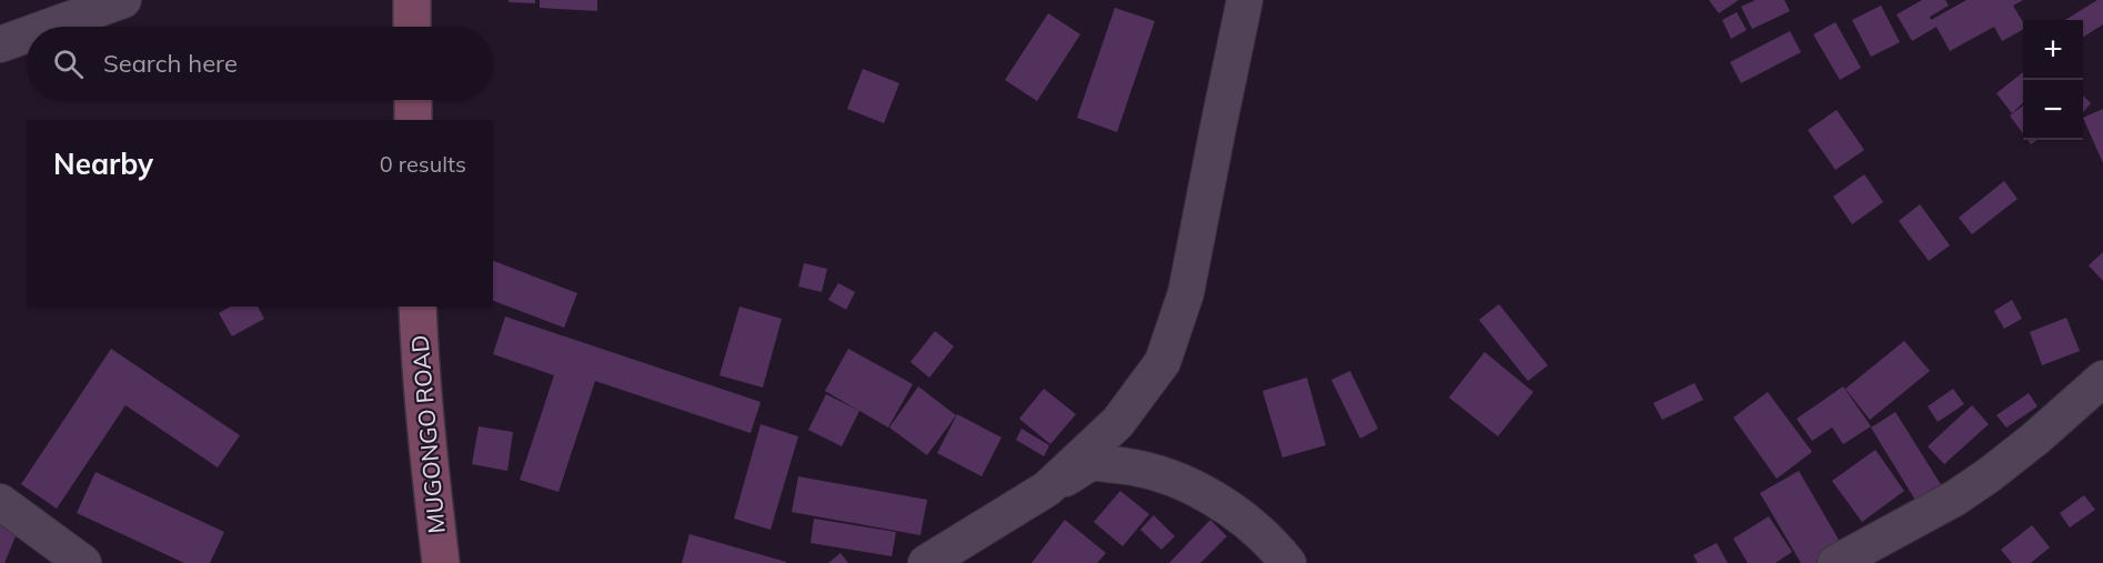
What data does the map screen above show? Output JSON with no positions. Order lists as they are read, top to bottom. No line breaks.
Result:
{"streets":{"street":["MUGONGO ROAD"]},"page":{"map_buttons":["+","−"],"search":"Search here","heading":["Nearby","0 results"]}}
